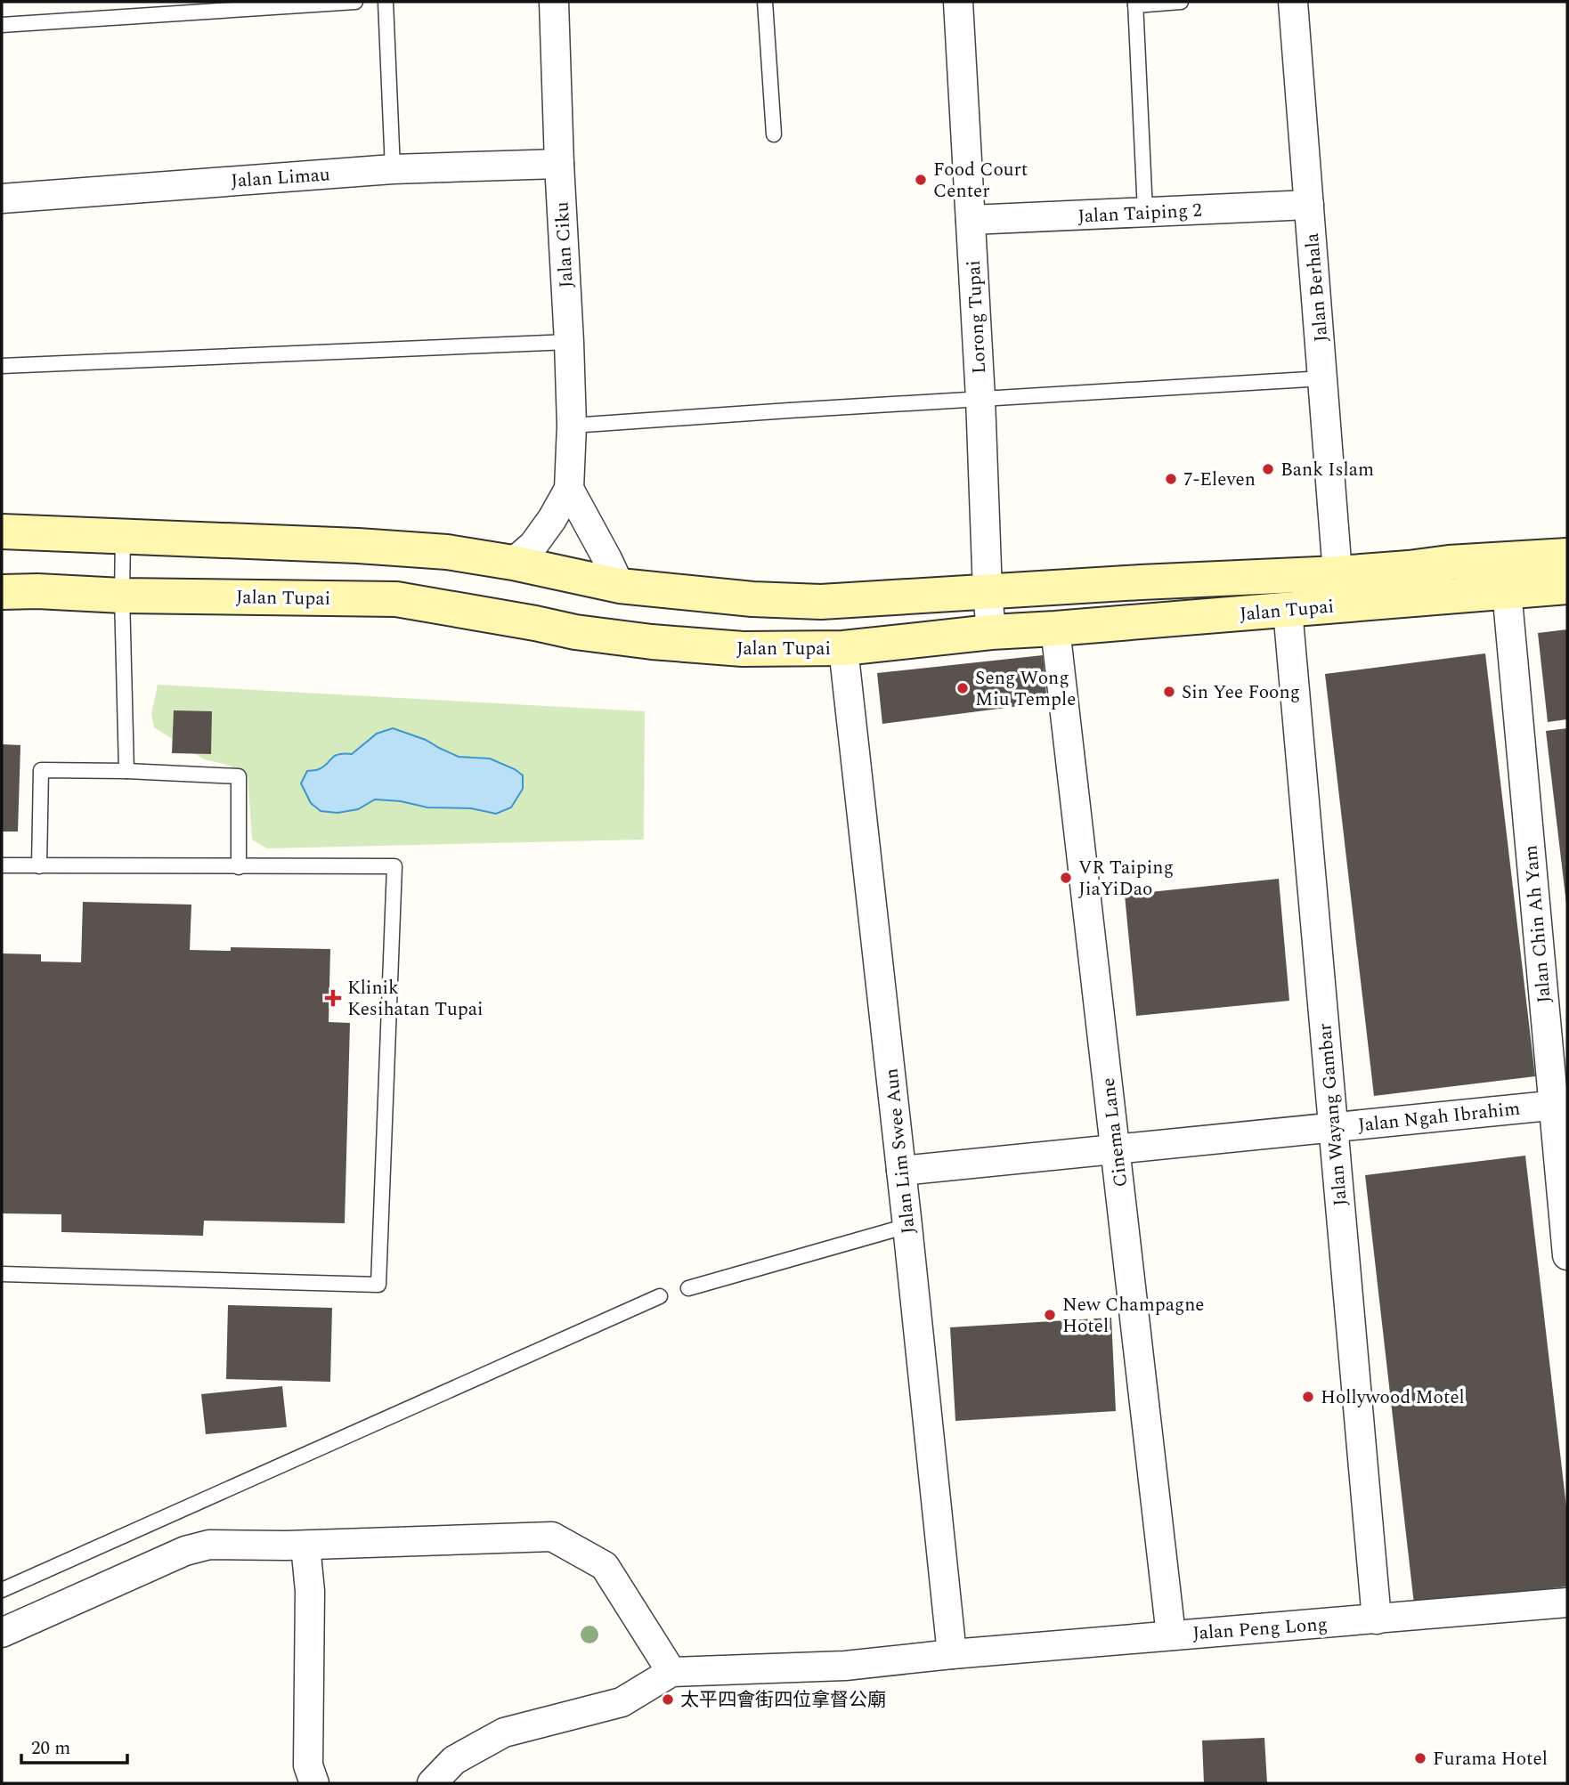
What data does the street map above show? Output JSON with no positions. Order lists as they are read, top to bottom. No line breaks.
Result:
{"streets":{"main road":["Jalan Tupai"],"street":["Jalan Limau","Jalan Taiping 2","Jalan Ciku","Jalan Berhala","Lorong Tupai","Jalan Chin Ah Yam","Jalan Wayang Gambar","Jalan Ngah Ibrahim","Cinema Lane","Jalan Lim Swee Aun","Jalan Peng Long"]},"crossings":[["Jalan Limau","Jalan Ciku"],["Jalan Taiping 2","Jalan Berhala"],["Jalan Taiping 2","Lorong Tupai"],["Jalan Berhala","Jalan Tupai"],["Lorong Tupai","Jalan Tupai"],["Jalan Tupai","Jalan Chin Ah Yam"],["Jalan Tupai","Jalan Wayang Gambar"],["Jalan Tupai","Cinema Lane"],["Jalan Tupai","Jalan Lim Swee Aun"],["Jalan Chin Ah Yam","Jalan Ngah Ibrahim"],["Jalan Wayang Gambar","Jalan Ngah Ibrahim"],["Jalan Wayang Gambar","Jalan Peng Long"],["Jalan Ngah Ibrahim","Cinema Lane"],["Jalan Ngah Ibrahim","Jalan Lim Swee Aun"],["Cinema Lane","Jalan Peng Long"],["Jalan Lim Swee Aun","Jalan Peng Long"]],"places":{"other":["Food Court Center","Bank Islam","7-Eleven","Seng Wong Miu Temple","Sin Yee Foong","VR Taiping JiaYiDao","New Champagne Hotel","Hollywood Motel","太平四會街四位拿督公廟","Furama Hotel"],"health":["Klinik Kesihatan Tupai"]},"scale_bar":"20 m"}
